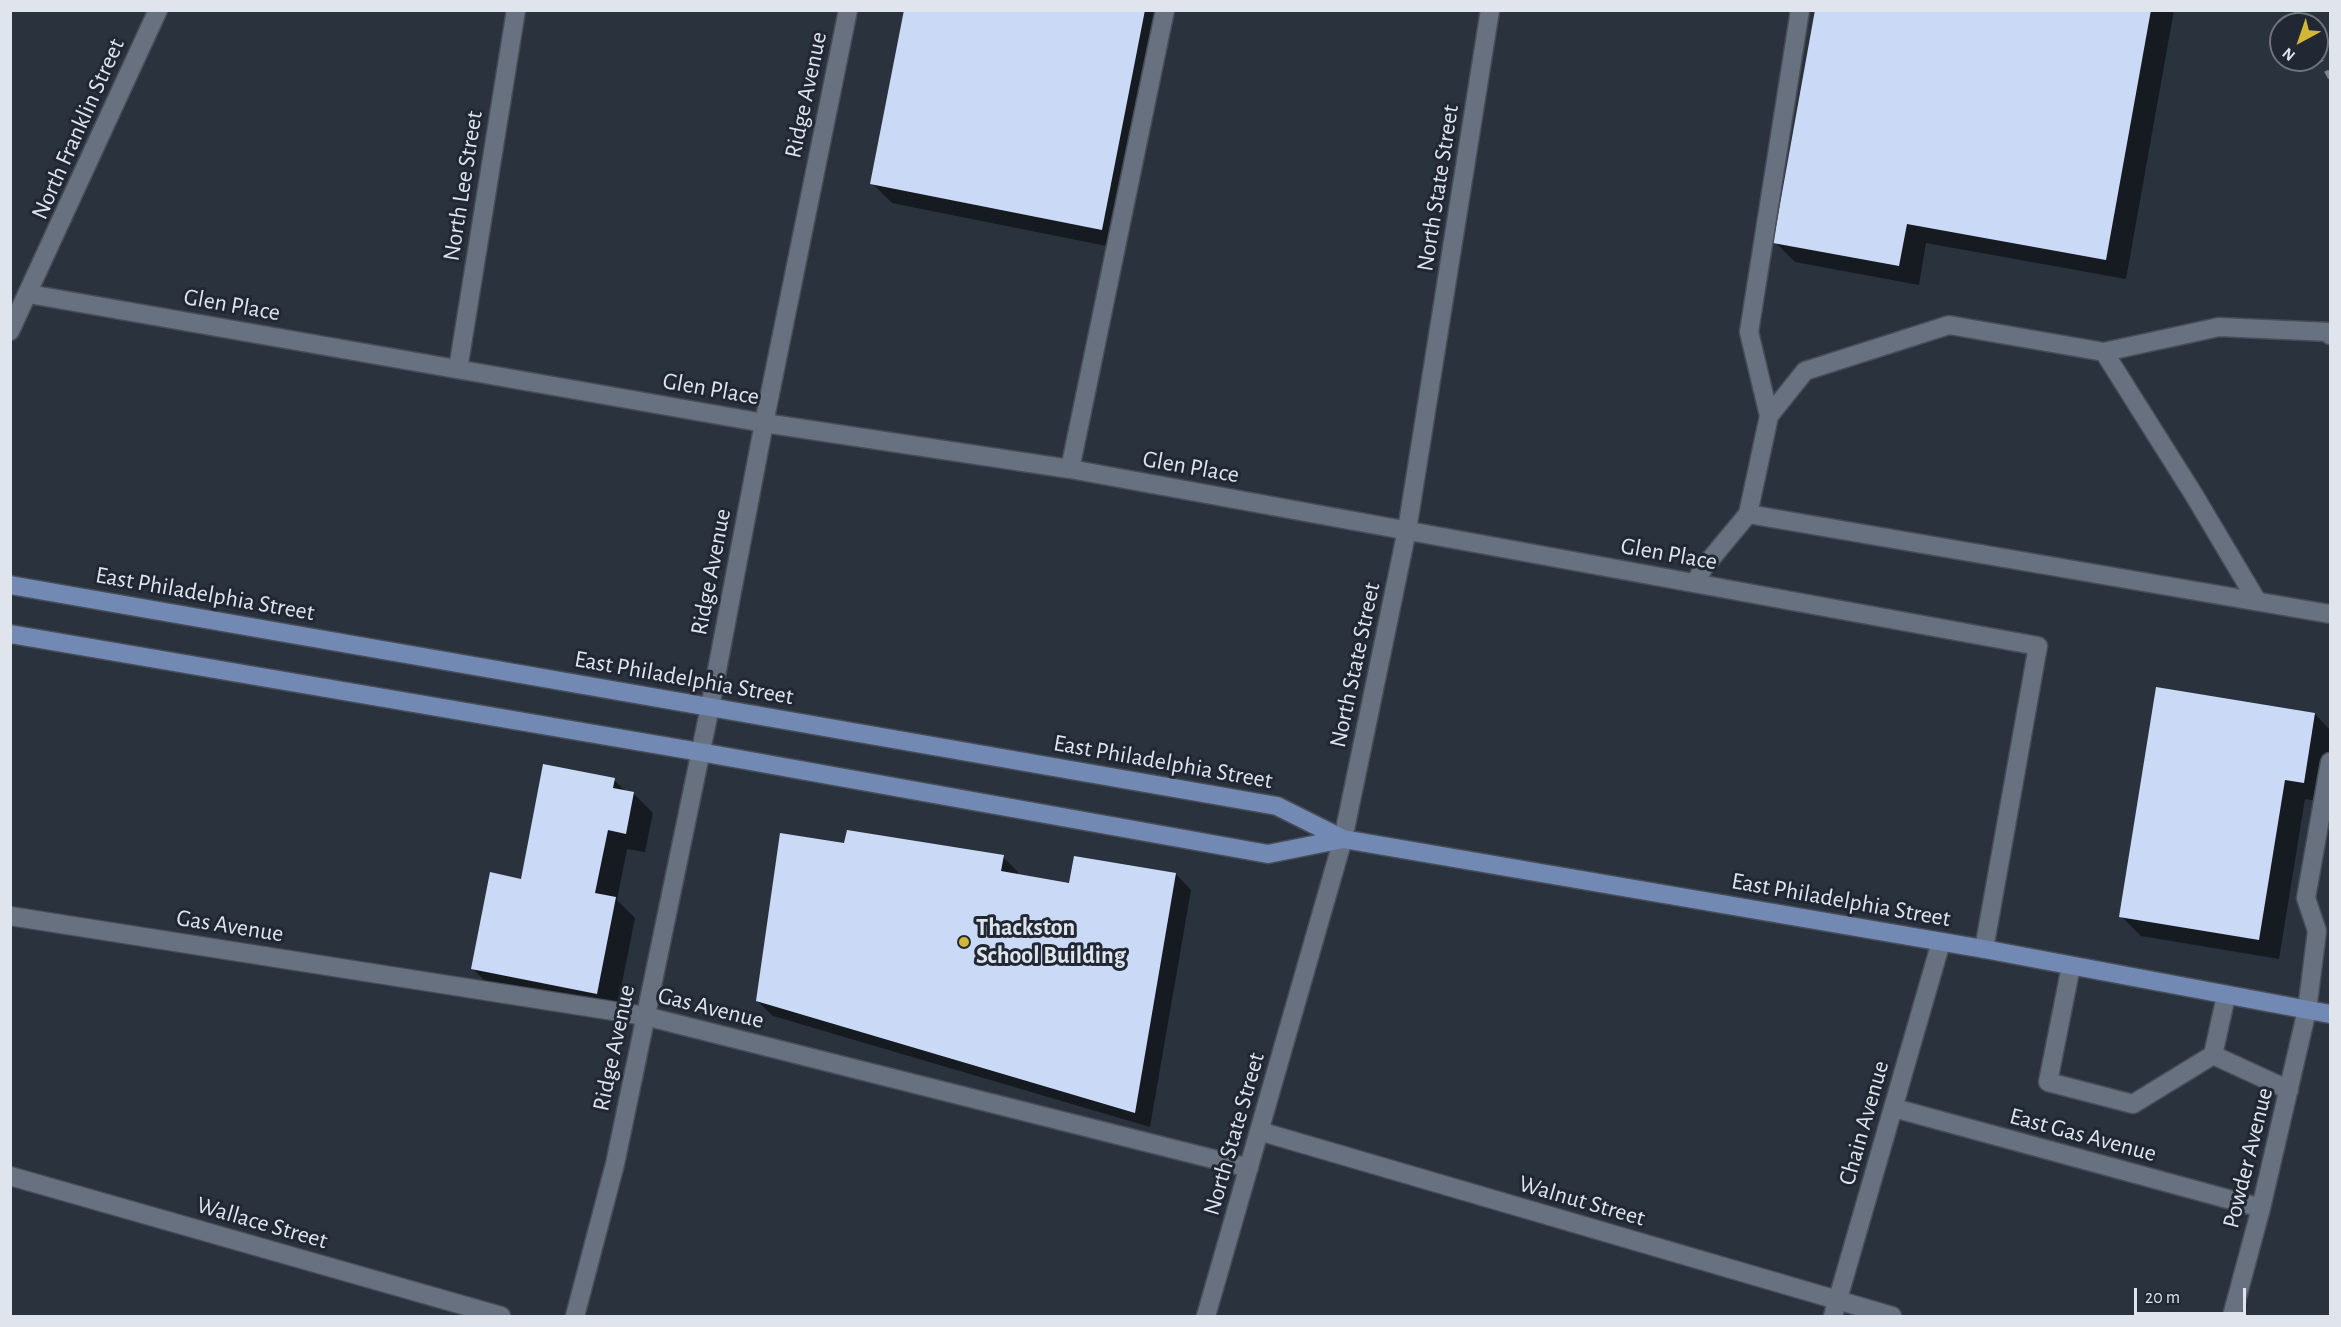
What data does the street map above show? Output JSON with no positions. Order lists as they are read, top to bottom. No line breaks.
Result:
{"streets":{"main road":["East Philadelphia Street"],"street":["Ridge Avenue","North Franklin Street","North Lee Street","North State Street","Glen Place","Gas Avenue","Chain Avenue","East Gas Avenue","Powder Avenue","Walnut Street","Wallace Street"]},"crossings":[["Ridge Avenue","Glen Place"],["Ridge Avenue","East Philadelphia Street"],["Ridge Avenue","Gas Avenue"],["North Franklin Street","Glen Place"],["North Lee Street","Glen Place"],["North State Street","Glen Place"],["North State Street","East Philadelphia Street"],["North State Street","Gas Avenue"],["North State Street","Walnut Street"],["Glen Place","East Philadelphia Street"],["East Philadelphia Street","Chain Avenue"],["East Philadelphia Street","Powder Avenue"],["Chain Avenue","East Gas Avenue"],["Chain Avenue","Walnut Street"],["East Gas Avenue","Powder Avenue"]],"places":["Thackston School Building"],"scale_bar":"20 m","north":"bottom left"}
